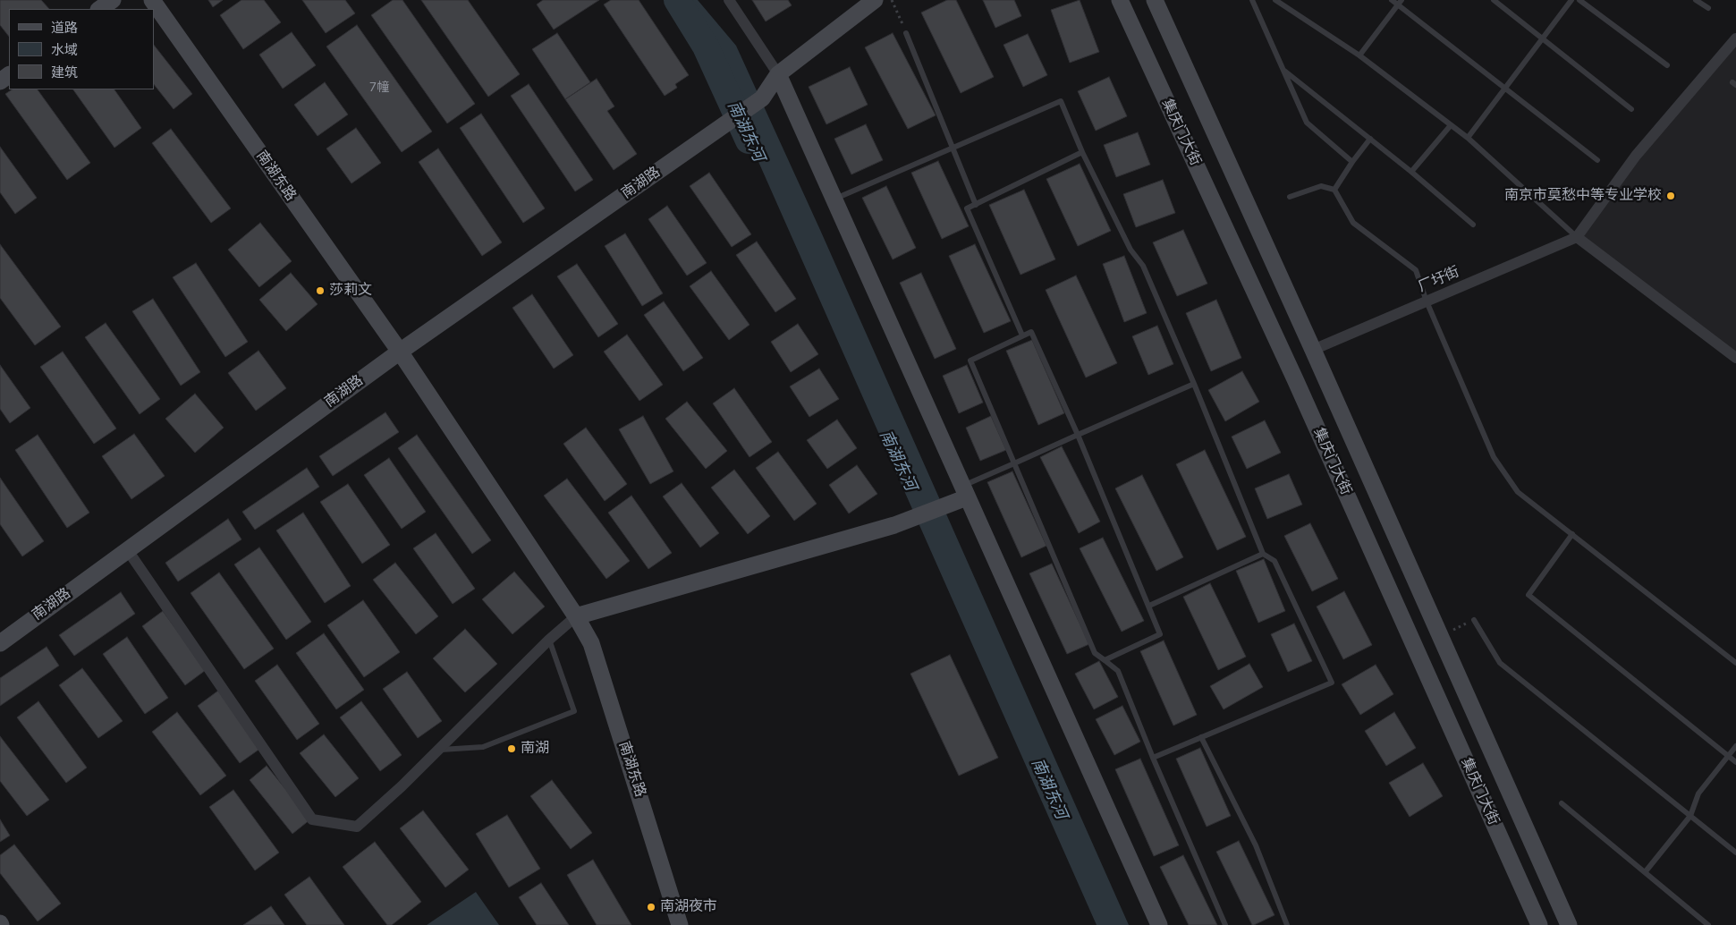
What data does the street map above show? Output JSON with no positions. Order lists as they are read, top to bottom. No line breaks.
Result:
{"streets":{"street":["集庆门大街","南湖东路","南湖路","厂圩街"]},"crossings":[["集庆门大街","厂圩街"],["南湖东路","南湖路"]],"water":["南湖东河"],"places":["南京市莫愁中等专业学校","莎莉文","南湖","南湖夜市"],"house_numbers":["7幢"],"legend":["道路","水域","建筑"]}
